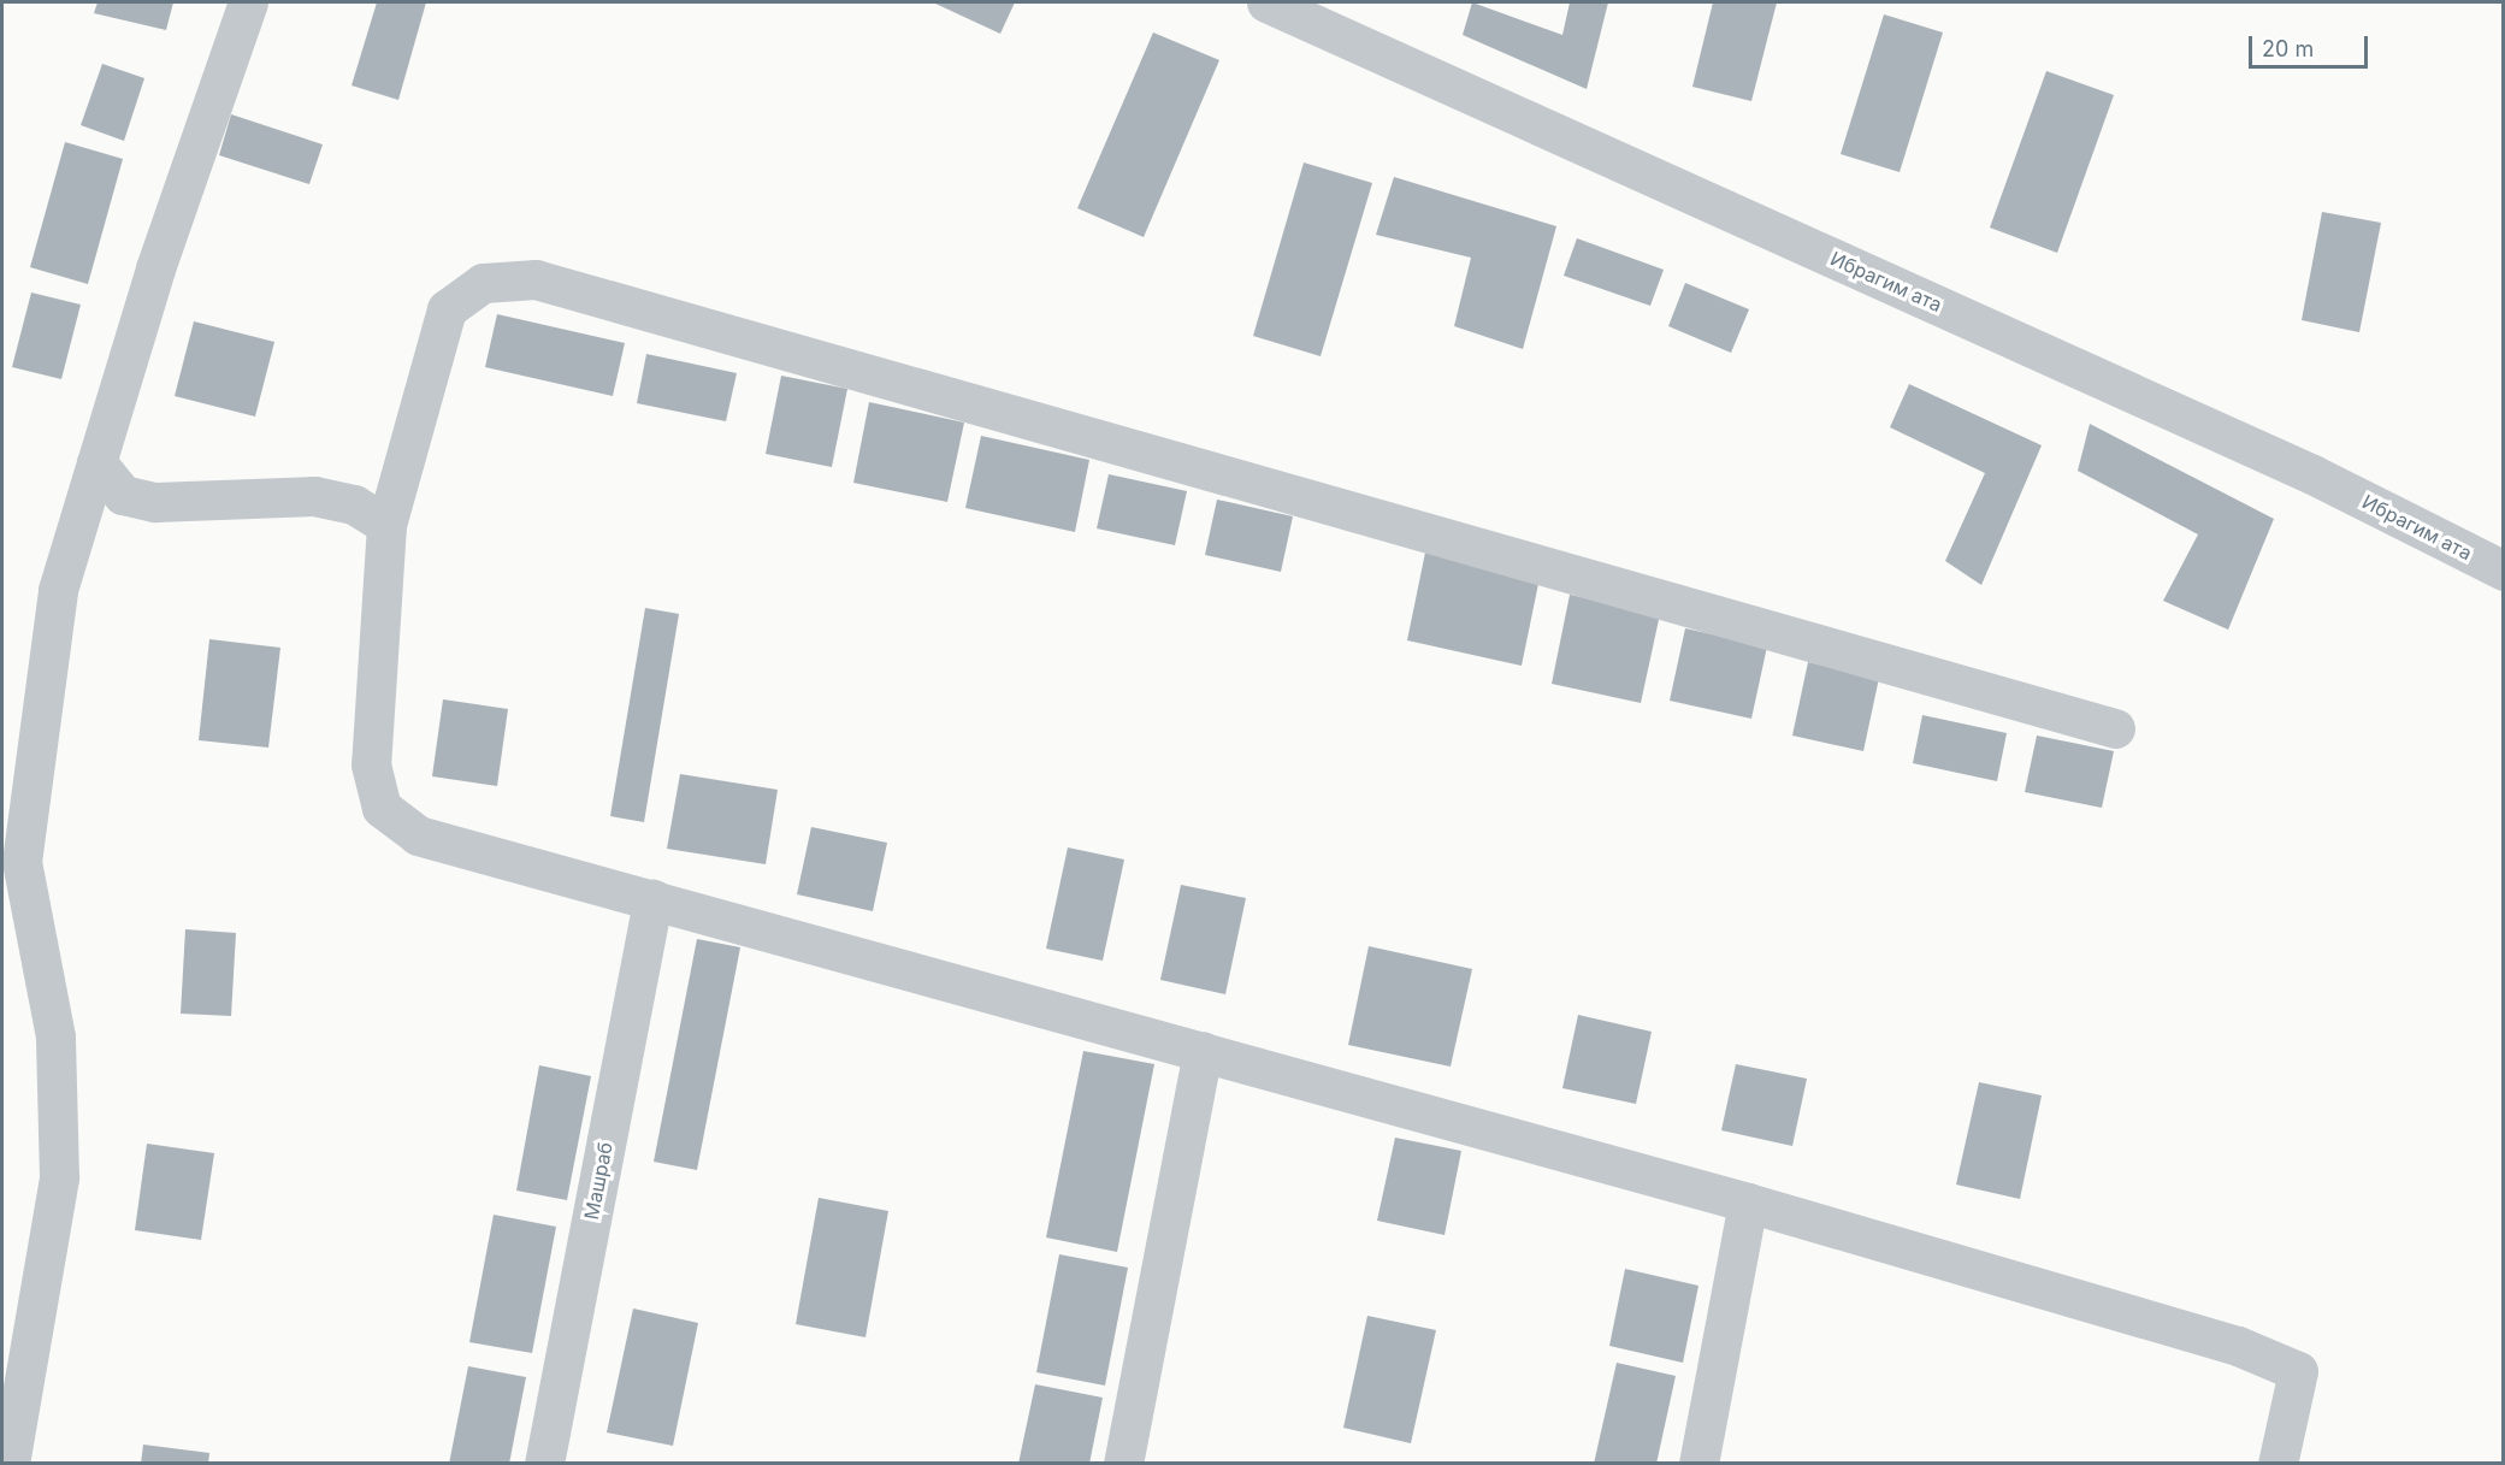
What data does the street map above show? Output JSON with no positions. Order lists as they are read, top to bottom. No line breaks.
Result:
{"streets":{"street":["Ибрагим ата","Машраб"]},"scale_bar":"20 m"}
